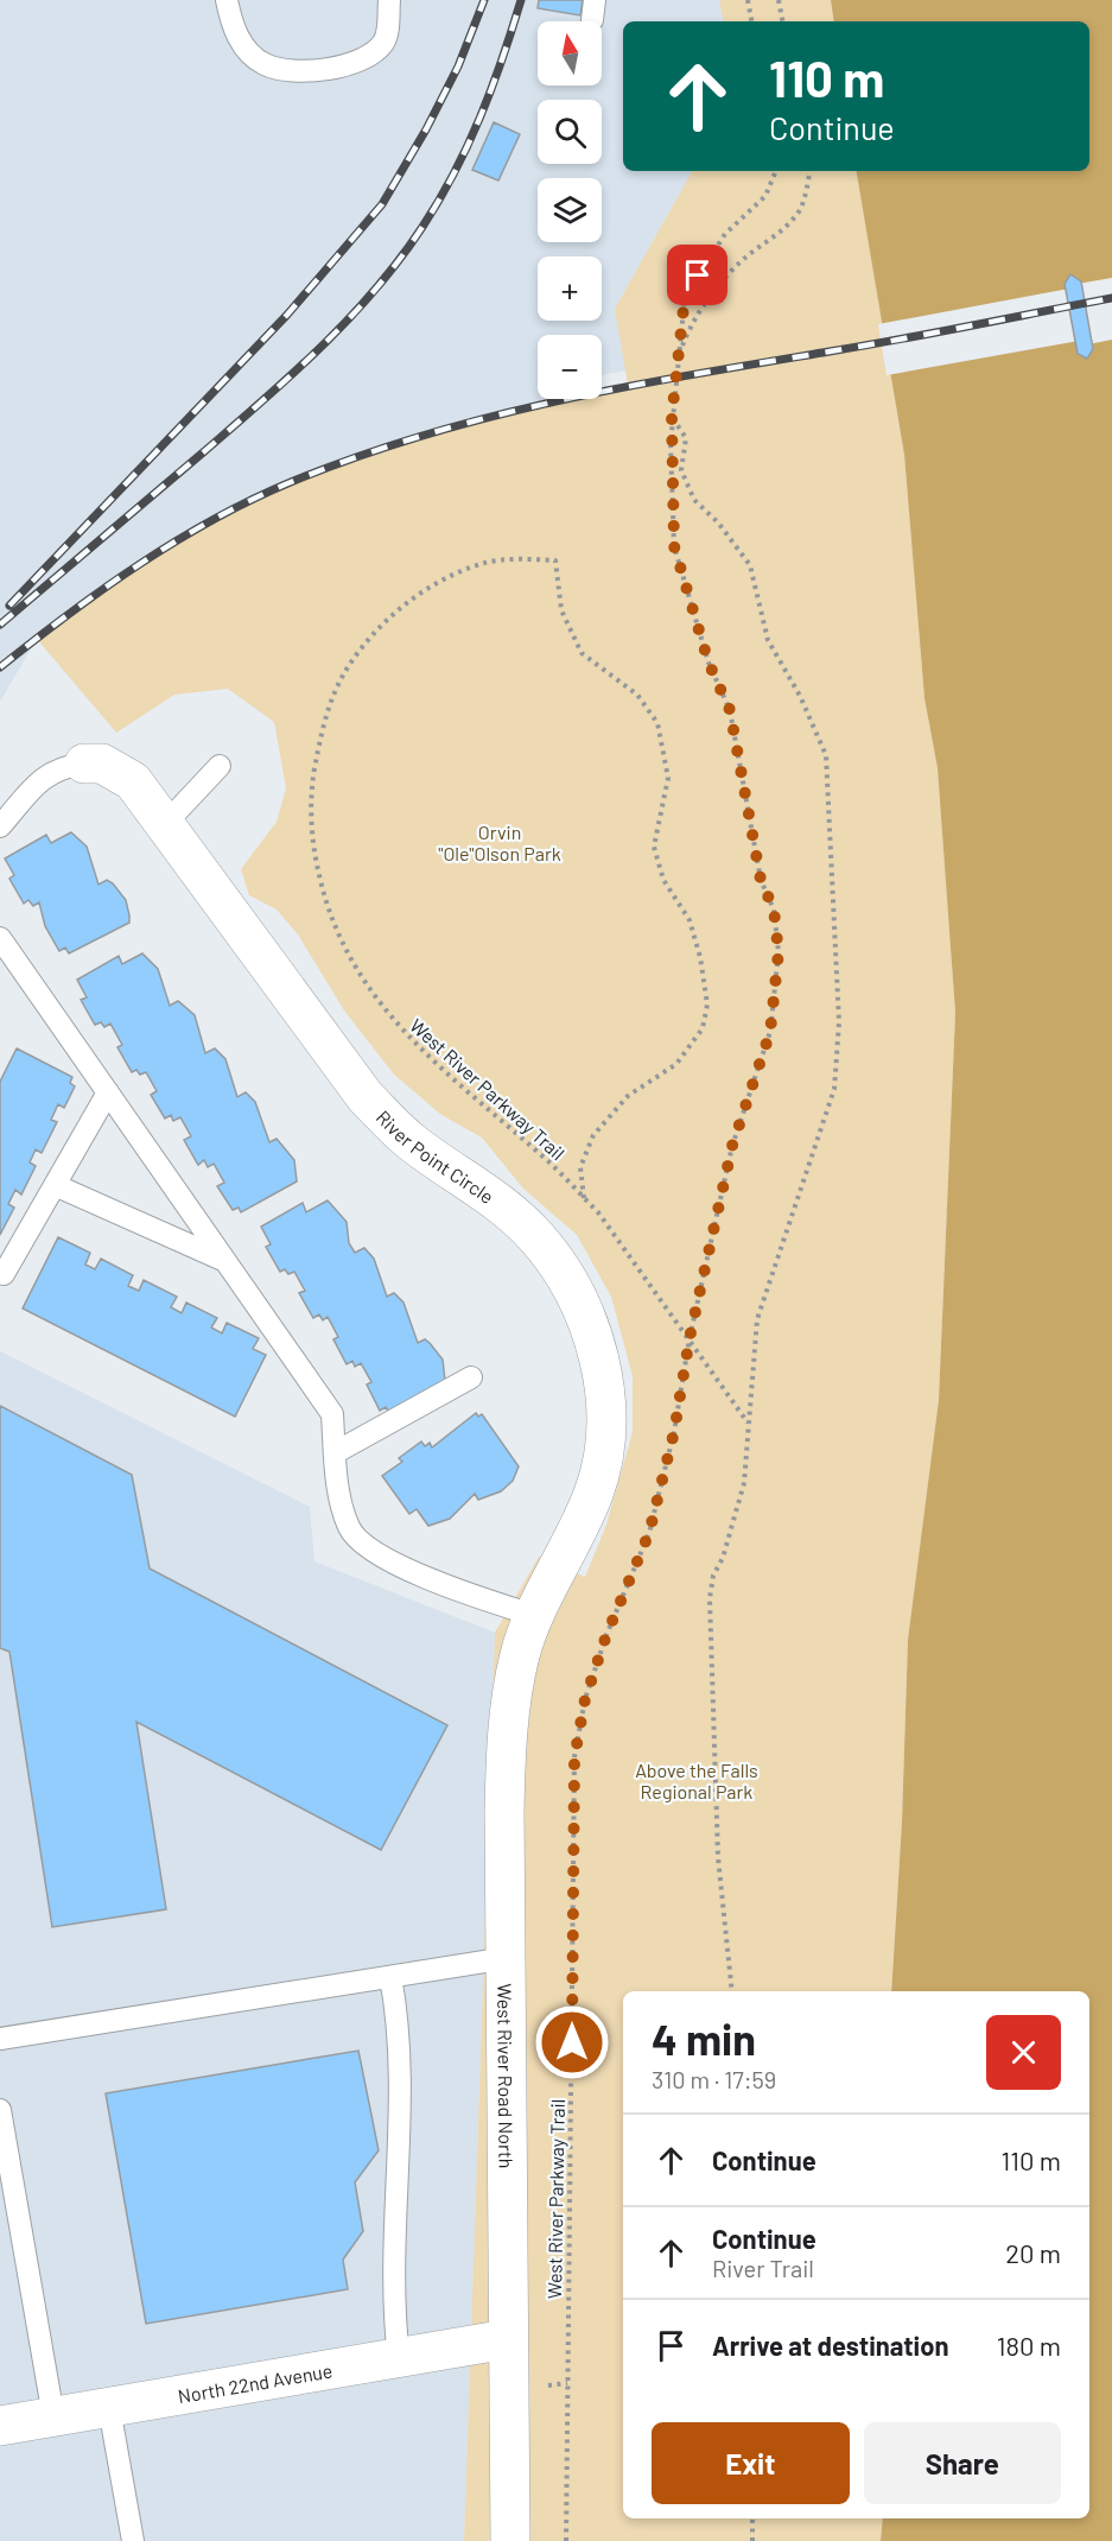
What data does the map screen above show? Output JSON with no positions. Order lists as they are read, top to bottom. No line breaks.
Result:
{"streets":{"street":["River Point Circle","West River Road North","North 22nd Avenue"],"path":["West River Parkway Trail"]},"crossings":[["River Point Circle","West River Road North"],["West River Road North","North 22nd Avenue"]],"parks":["Orvin \"Ole\"Olson Park","Above the Falls Regional Park"],"north":"top","page":{"map_buttons":["+","−"],"turn":["110 m","Continue"],"heading":["4 min","310 m · 17:59"],"list":[{"name":"Continue","value":"110 m"},{"name":"Continue","note":"River Trail","value":"20 m"},{"name":"Arrive at destination","value":"180 m"}],"buttons":["Exit","Share"]}}
